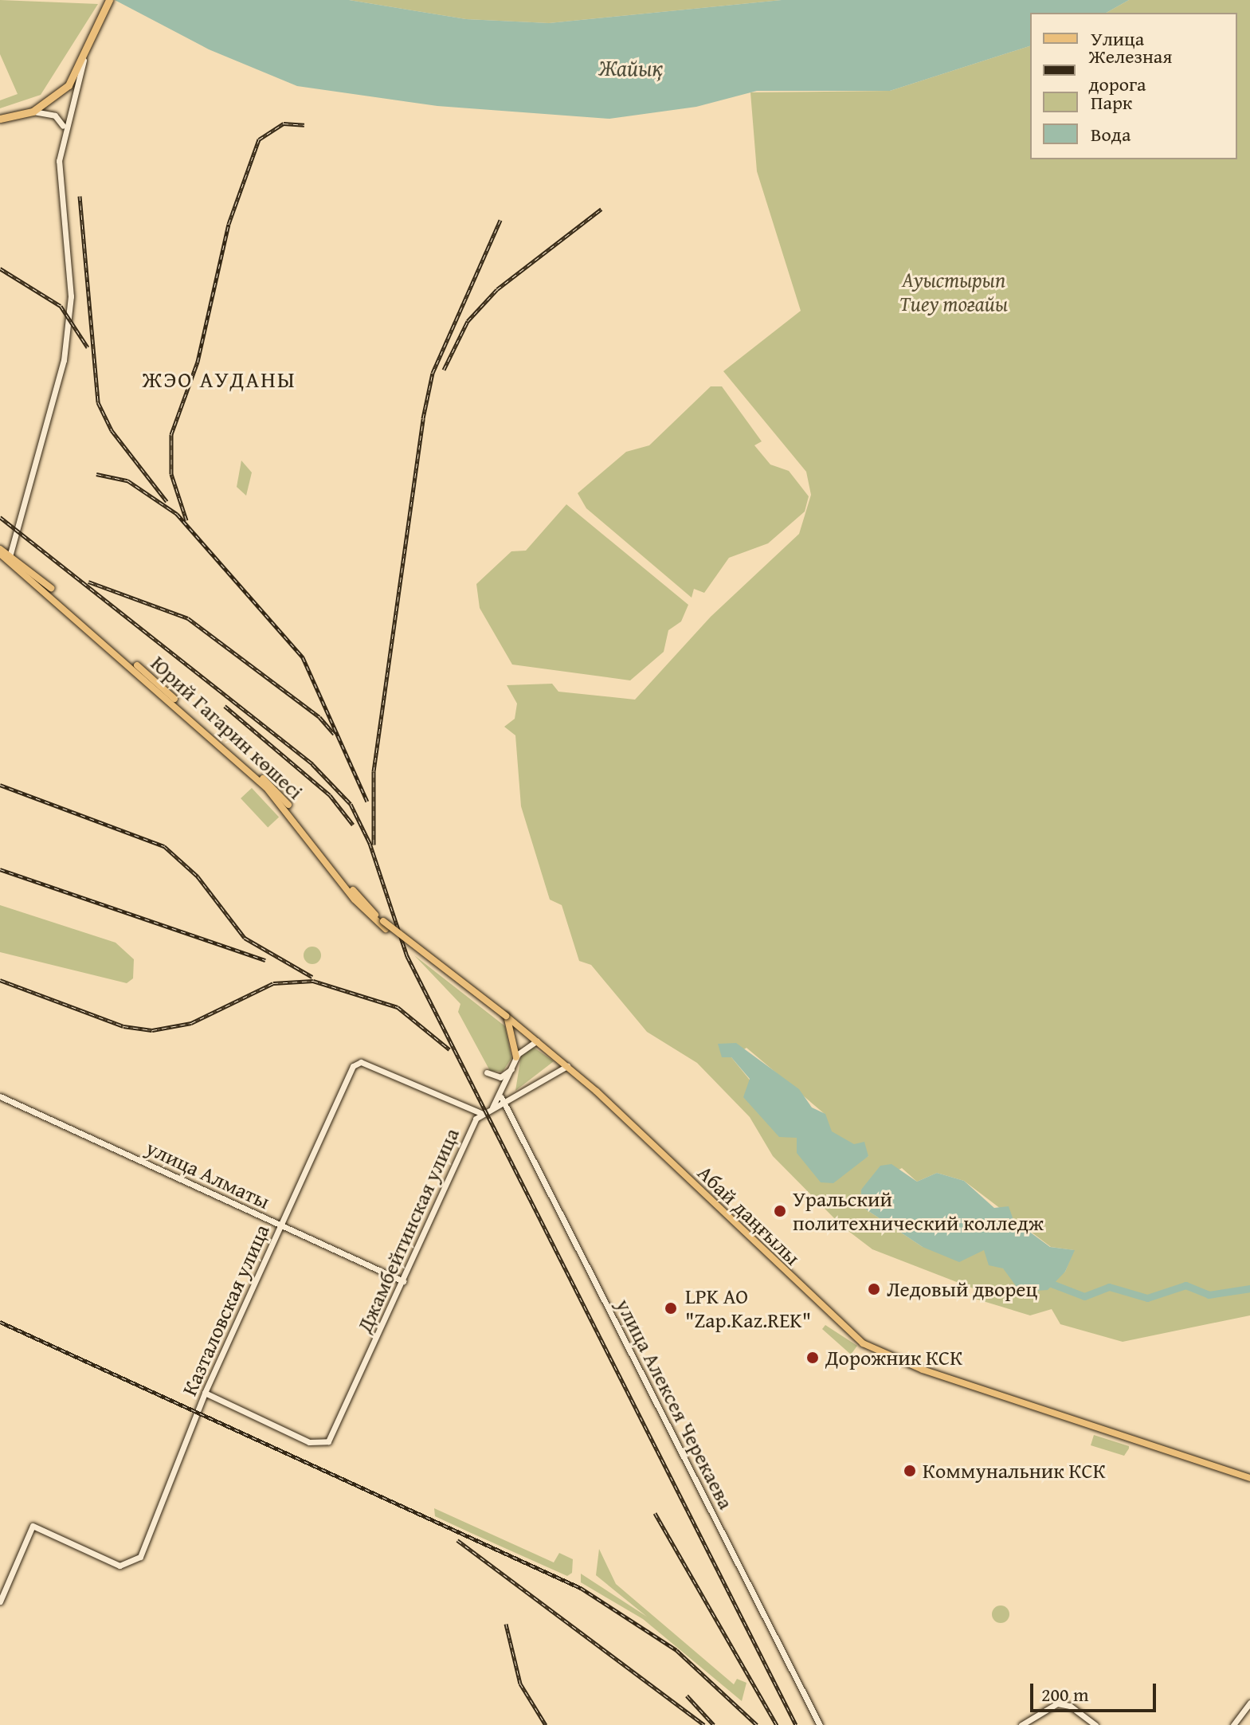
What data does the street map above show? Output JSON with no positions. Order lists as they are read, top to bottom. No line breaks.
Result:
{"streets":{"main road":["Юрий Гагарин көшесі","Абай даңғылы"],"street":["улица Алматы","Джамбейтинская улица","Казталовская улица","улица Алексея Черекаева"]},"crossings":[["Юрий Гагарин көшесі","Абай даңғылы"],["улица Алматы","Джамбейтинская улица"],["улица Алматы","Казталовская улица"],["Абай даңғылы","Джамбейтинская улица"],["Джамбейтинская улица","Казталовская улица"],["Джамбейтинская улица","улица Алексея Черекаева"]],"districts":["ЖЭО АУДАНЫ"],"water":["Жайық"],"parks":["Ауыстырып Тиеу тоғайы"],"places":["Уральский политехнический колледж","Ледовый дворец","LPK AO \"Zap.Kaz.REK\"","Дорожник КСК","Коммунальник КСК"],"legend":["Улица","Железная дорога","Парк","Вода"],"scale_bar":"200 m"}
